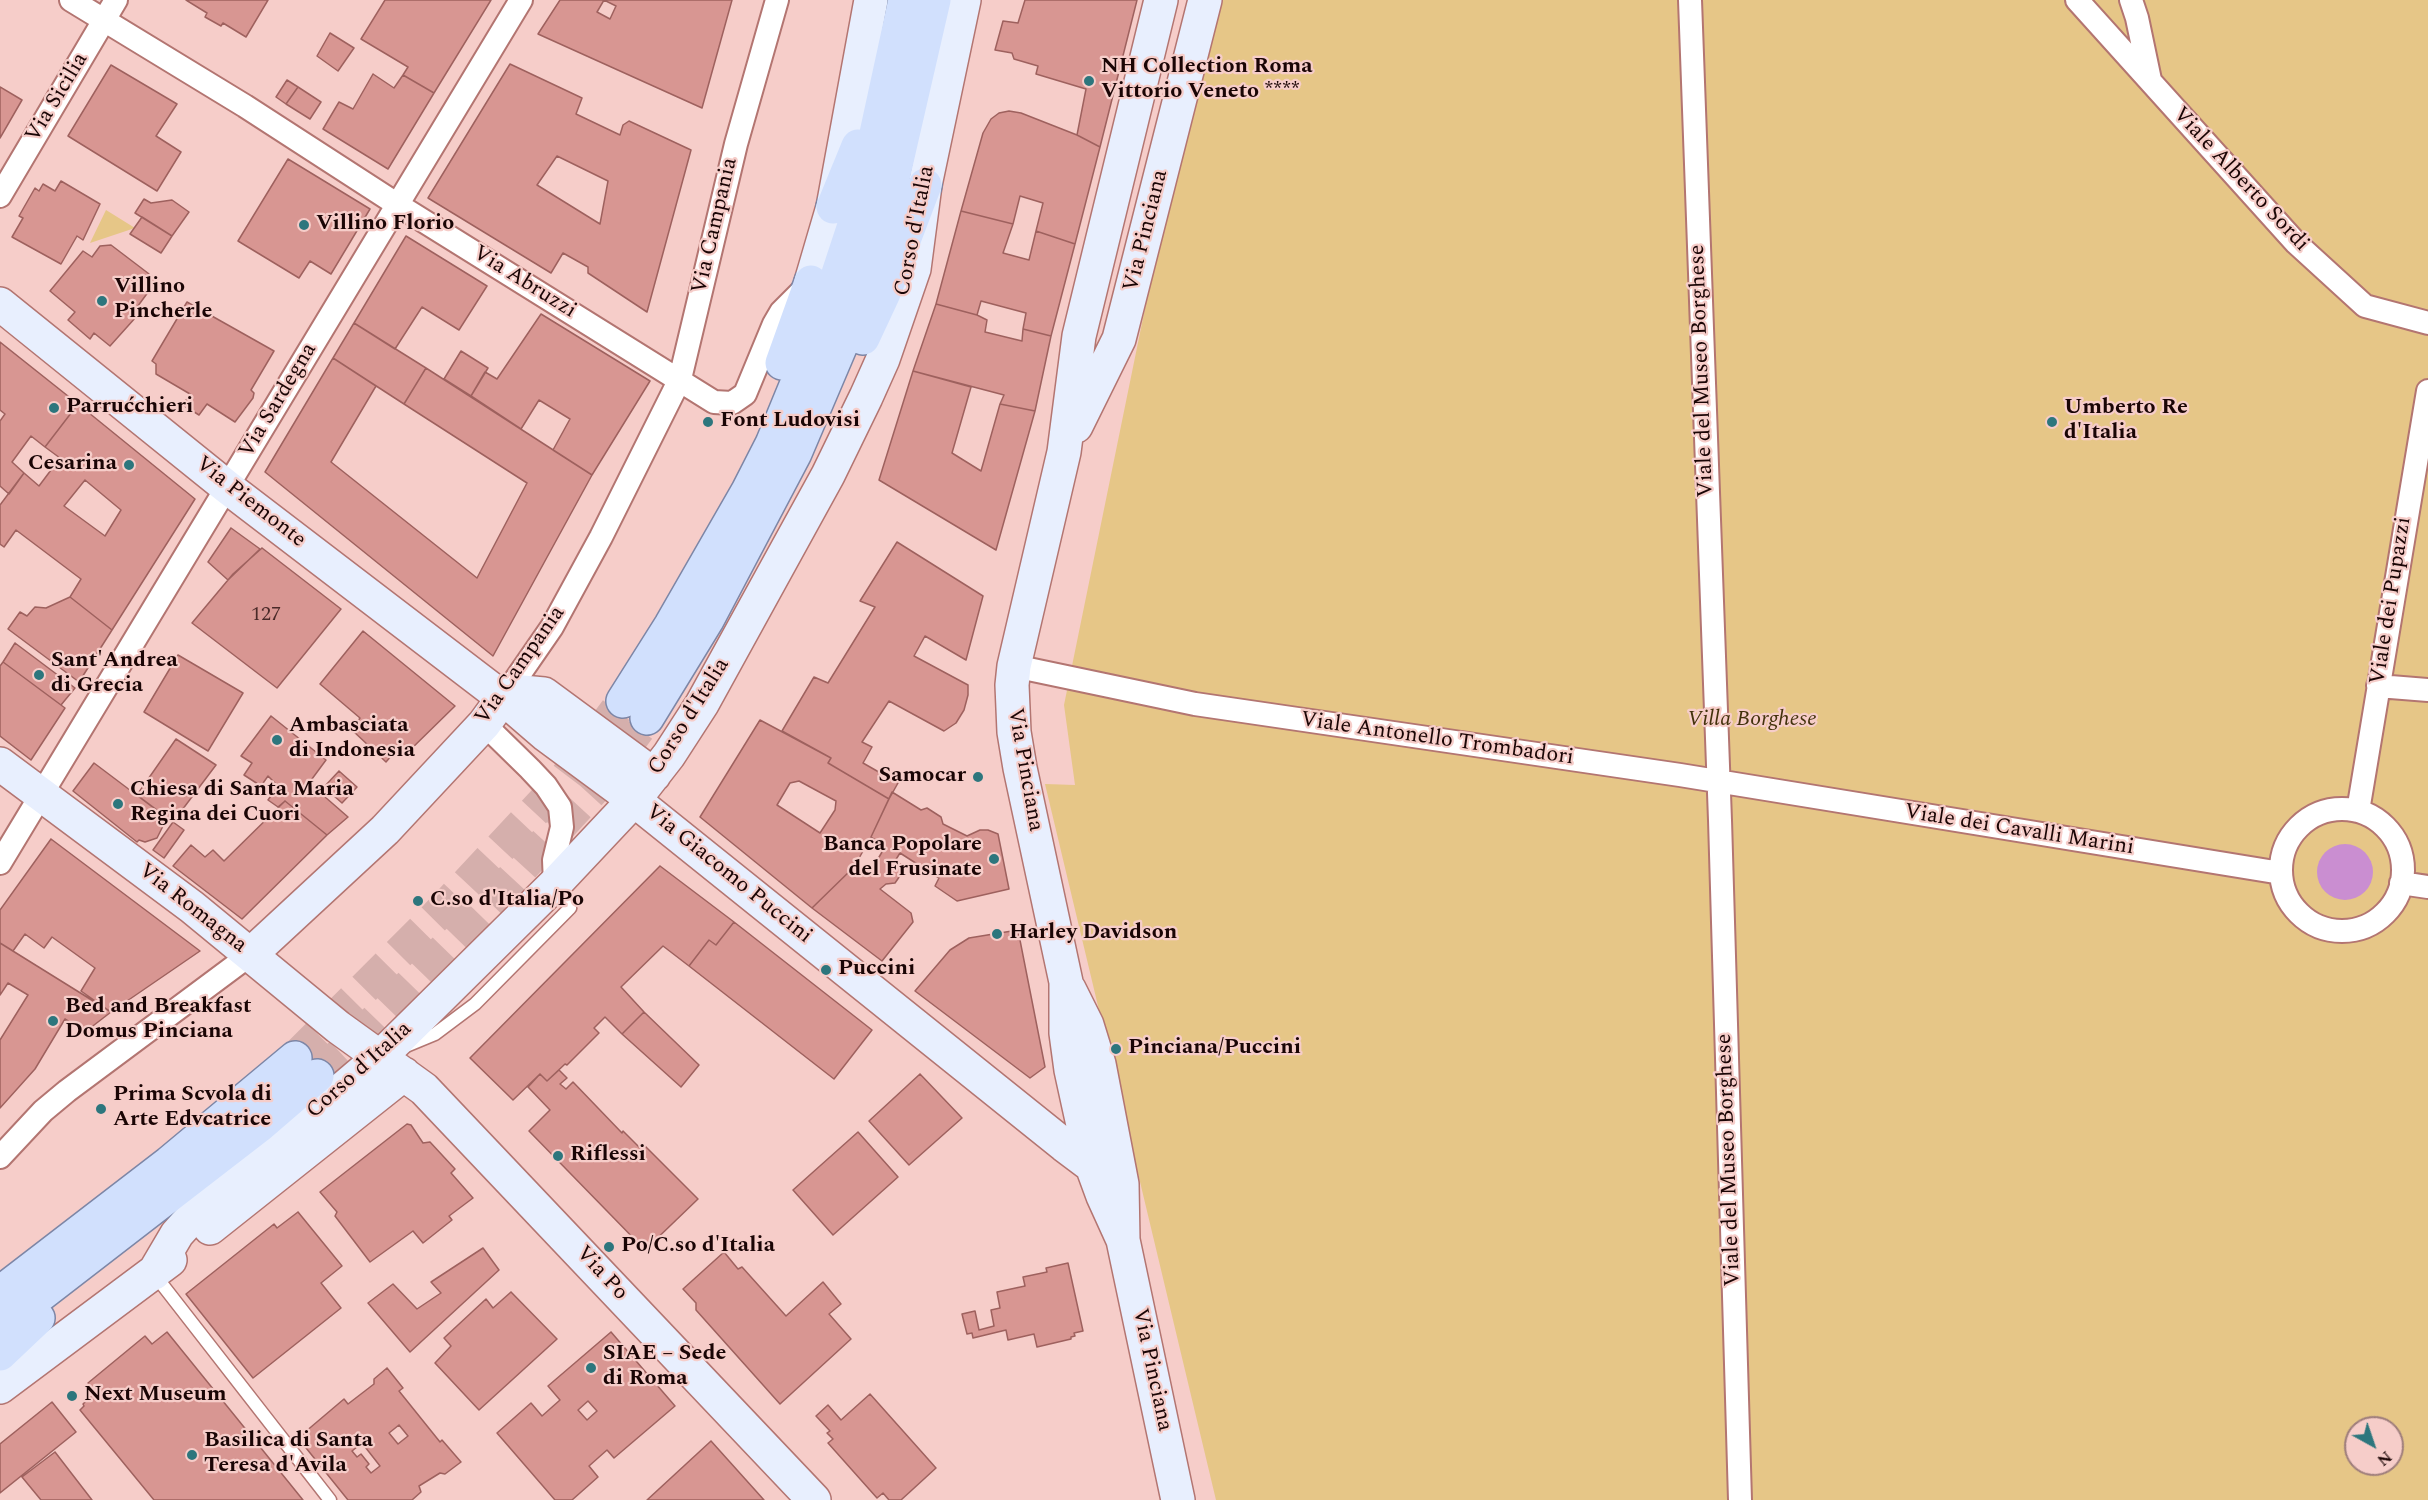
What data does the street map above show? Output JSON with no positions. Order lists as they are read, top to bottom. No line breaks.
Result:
{"streets":{"main road":["Corso d'Italia"],"street":["Via Sicilia","Viale Alberto Sordi","Via Campania","Via Pinciana","Via Abruzzi","Viale del Museo Borghese","Via Sardegna","Via Piemonte","Viale dei Pupazzi","Viale Antonello Trombadori","Viale dei Cavalli Marini","Via Giacomo Puccini","Via Romagna","Via Po"]},"crossings":[["Via Sicilia","Via Abruzzi"],["Via Campania","Via Abruzzi"],["Via Campania","Via Piemonte"],["Via Campania","Via Giacomo Puccini"],["Via Campania","Via Romagna"],["Corso d'Italia","Via Giacomo Puccini"],["Corso d'Italia","Via Romagna"],["Corso d'Italia","Via Po"],["Via Pinciana","Viale Antonello Trombadori"],["Via Pinciana","Via Giacomo Puccini"],["Via Abruzzi","Via Sardegna"],["Viale del Museo Borghese","Viale Antonello Trombadori"],["Viale del Museo Borghese","Viale dei Cavalli Marini"],["Via Sardegna","Via Piemonte"],["Via Sardegna","Via Romagna"],["Via Piemonte","Via Giacomo Puccini"],["Viale dei Pupazzi","Viale dei Cavalli Marini"],["Viale Antonello Trombadori","Viale dei Cavalli Marini"],["Via Romagna","Via Po"]],"parks":["Villa Borghese"],"places":["NH Collection Roma Vittorio Veneto ****","Villino Florio","Villino Pincherle","Parrućchieri","Font Ludovisi","Umberto Re d'Italia","Cesarina","Sant'Andrea di Grecia","Ambasciata di Indonesia","Samocar","Chiesa di Santa Maria Regina dei Cuori","Banca Popolare del Frusinate","C.so d'Italia/Po","Harley Davidson","Puccini","Bed and Breakfast Domus Pinciana","Pinciana/Puccini","Prima Scvola di Arte Edvcatrice","Riflessi","Po/C.so d'Italia","SIAE – Sede di Roma","Next Museum","Basilica di Santa Teresa d'Avila"],"house_numbers":["127"],"north":"bottom right"}
